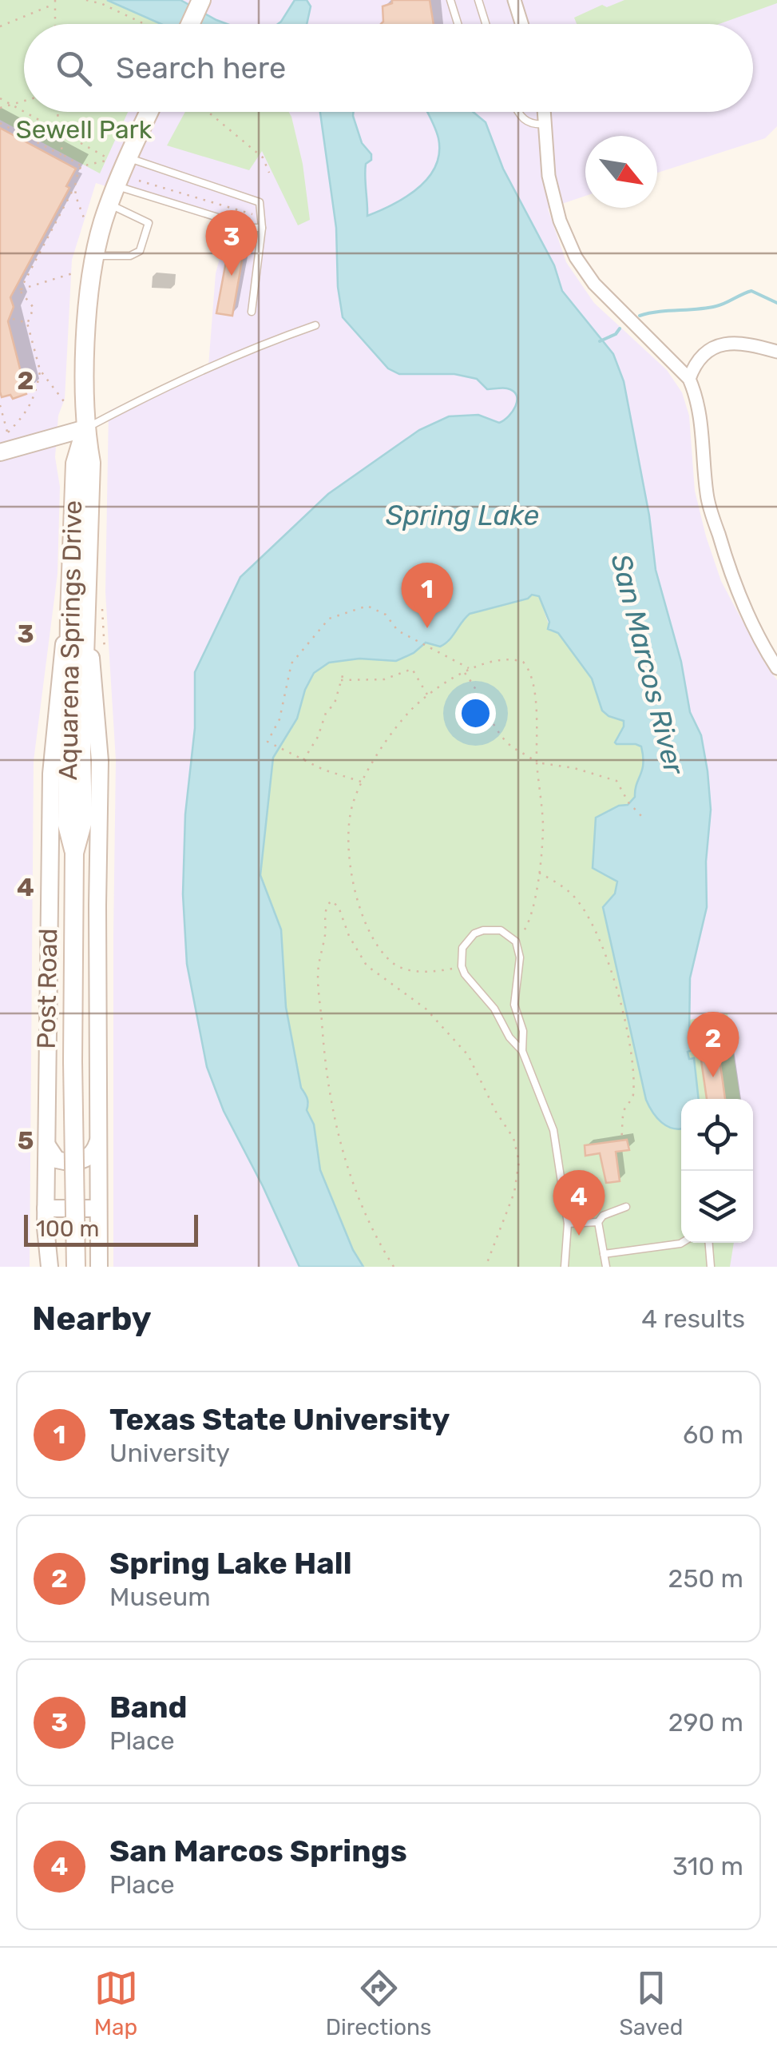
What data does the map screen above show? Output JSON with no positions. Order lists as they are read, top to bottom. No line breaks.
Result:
{"streets":{"main road":["Aquarena Springs Drive"],"street":["Post Road"]},"crossings":[["Aquarena Springs Drive","Post Road"]],"water":["Spring Lake","San Marcos River"],"parks":["Sewell Park"],"scale_bar":"100 m","north":"bottom right","page":{"search":"Search here","pins":["3","1","2","4"],"scale":"100 m","heading":["Nearby","4 results"],"list":[{"mark":"1","name":"Texas State University","note":"University","value":"60 m"},{"mark":"2","name":"Spring Lake Hall","note":"Museum","value":"250 m"},{"mark":"3","name":"Band","note":"Place","value":"290 m"},{"mark":"4","name":"San Marcos Springs","note":"Place","value":"310 m"}],"nav":["Map","Directions","Saved"]},"grid":{"rows":["2","3","4","5"]}}
